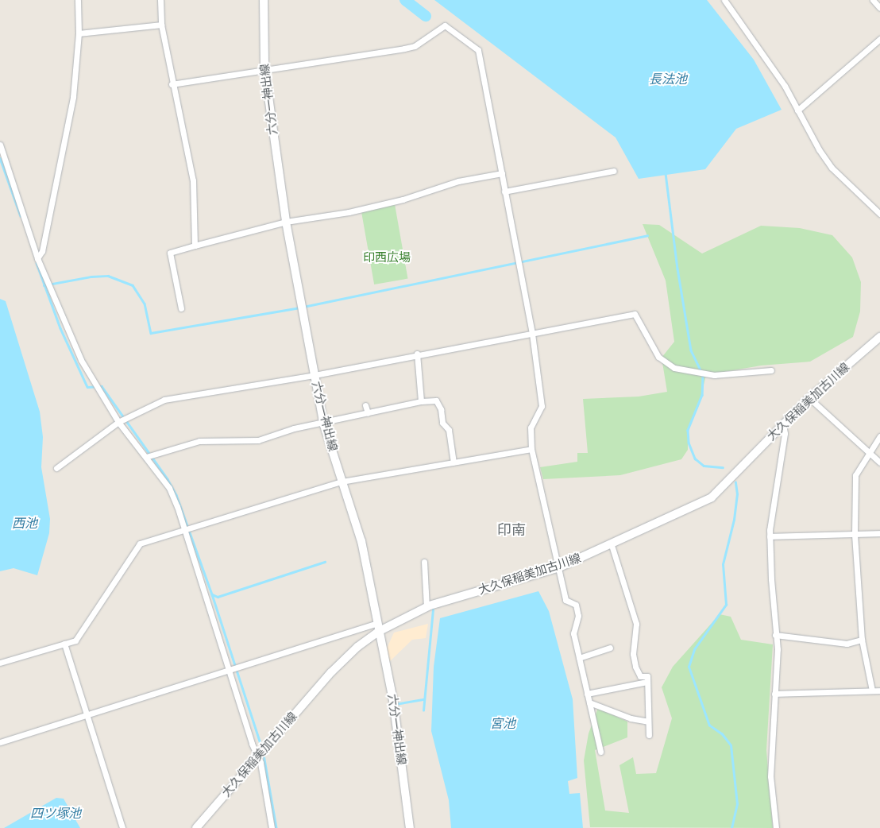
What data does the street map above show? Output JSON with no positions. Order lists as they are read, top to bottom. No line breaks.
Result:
{"streets":{"main road":["六分一神出線","大久保稲美加古川線"]},"crossings":[["六分一神出線","大久保稲美加古川線"]],"districts":["印南"],"water":["長法池","西池","宮池","四ツ塚池"],"parks":["印西広場"]}
